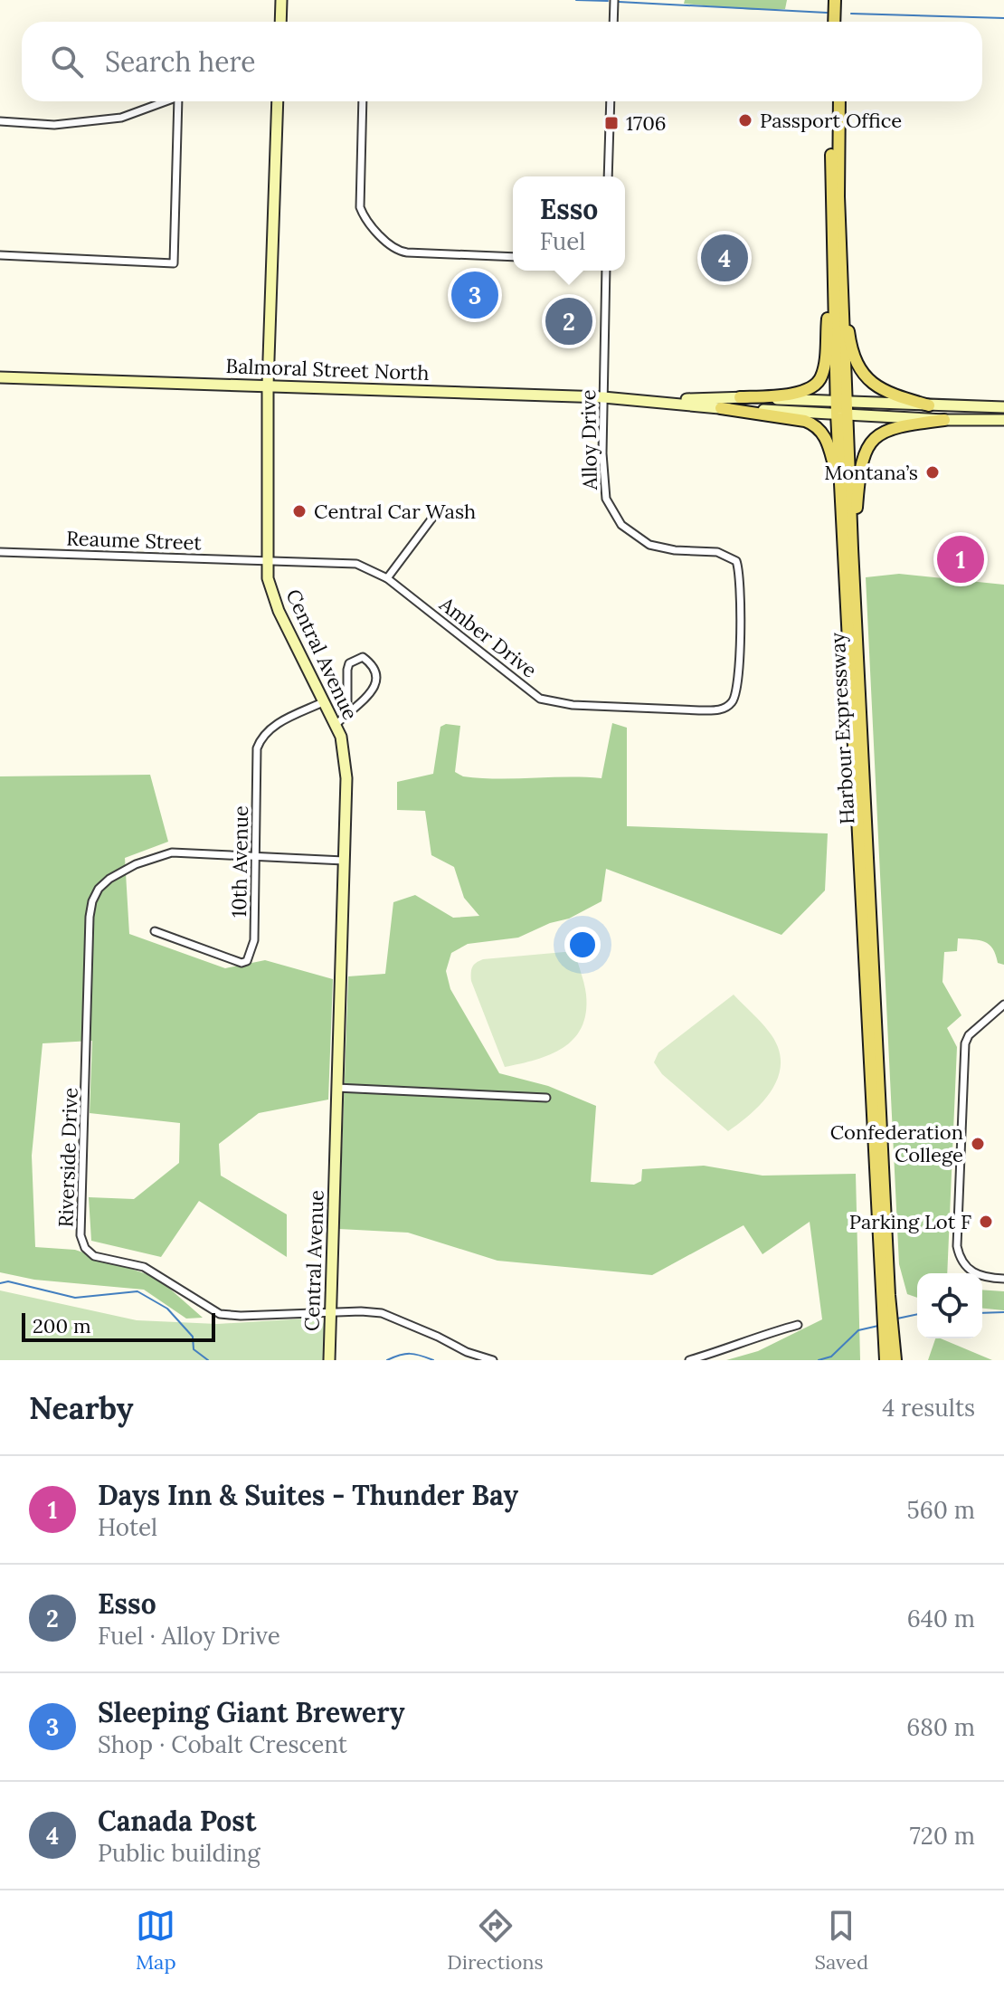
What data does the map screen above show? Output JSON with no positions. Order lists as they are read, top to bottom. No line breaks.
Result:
{"streets":{"main road":["Balmoral Street North","Central Avenue","Harbour Expressway"],"street":["Alloy Drive","Reaume Street","Amber Drive","10th Avenue","Riverside Drive"]},"crossings":[["Balmoral Street North","Alloy Drive"],["Balmoral Street North","Central Avenue"],["Balmoral Street North","Harbour Expressway"],["Alloy Drive","Amber Drive"],["Reaume Street","Amber Drive"],["Reaume Street","Central Avenue"],["Amber Drive","Central Avenue"],["Central Avenue","10th Avenue"],["Central Avenue","Riverside Drive"],["10th Avenue","Riverside Drive"]],"places":{"other":["Passport Office","Montana’s","Central Car Wash","Confederation College","Parking Lot F"],"transit":["1706"]},"scale_bar":"200 m","page":{"search":"Search here","popup":["Esso","Fuel"],"pins":["4","3","2","1"],"scale":"200 m","heading":["Nearby","4 results"],"list":[{"mark":"1","name":"Days Inn & Suites - Thunder Bay","note":"Hotel","value":"560 m"},{"mark":"2","name":"Esso","note":"Fuel · Alloy Drive","value":"640 m"},{"mark":"3","name":"Sleeping Giant Brewery","note":"Shop · Cobalt Crescent","value":"680 m"},{"mark":"4","name":"Canada Post","note":"Public building","value":"720 m"}],"nav":["Map","Directions","Saved"]}}
